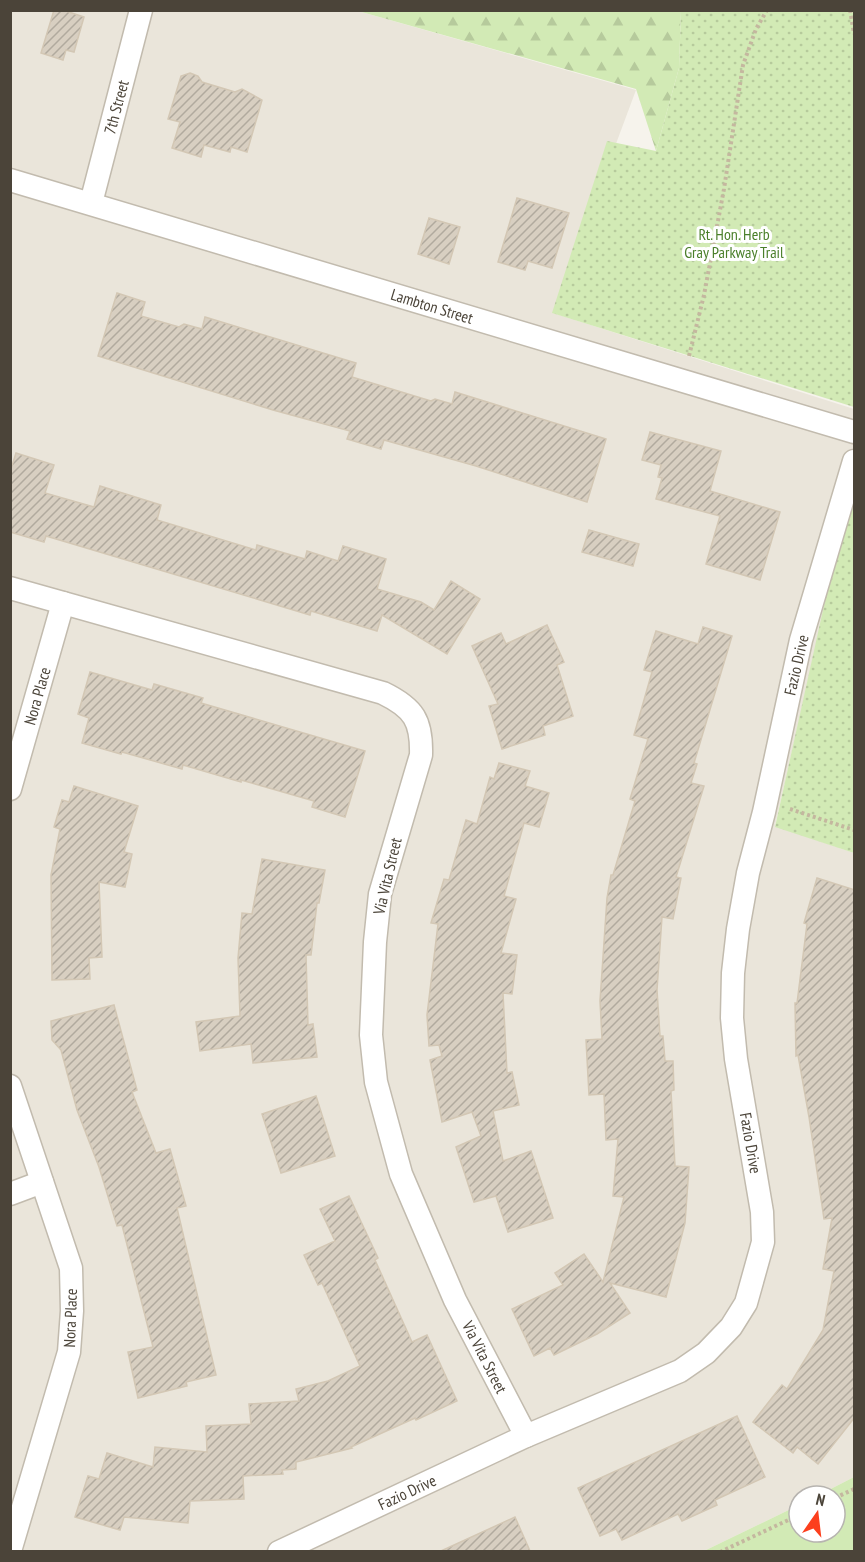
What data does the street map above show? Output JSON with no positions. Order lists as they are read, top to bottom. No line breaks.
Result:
{"streets":{"street":["7th Street","Lambton Street","Fazio Drive","Nora Place","Via Vita Street"]},"crossings":[["7th Street","Lambton Street"],["Fazio Drive","Via Vita Street"],["Nora Place","Via Vita Street"]],"parks":["Rt. Hon. Herb Gray Parkway Trail"],"north":"top"}
